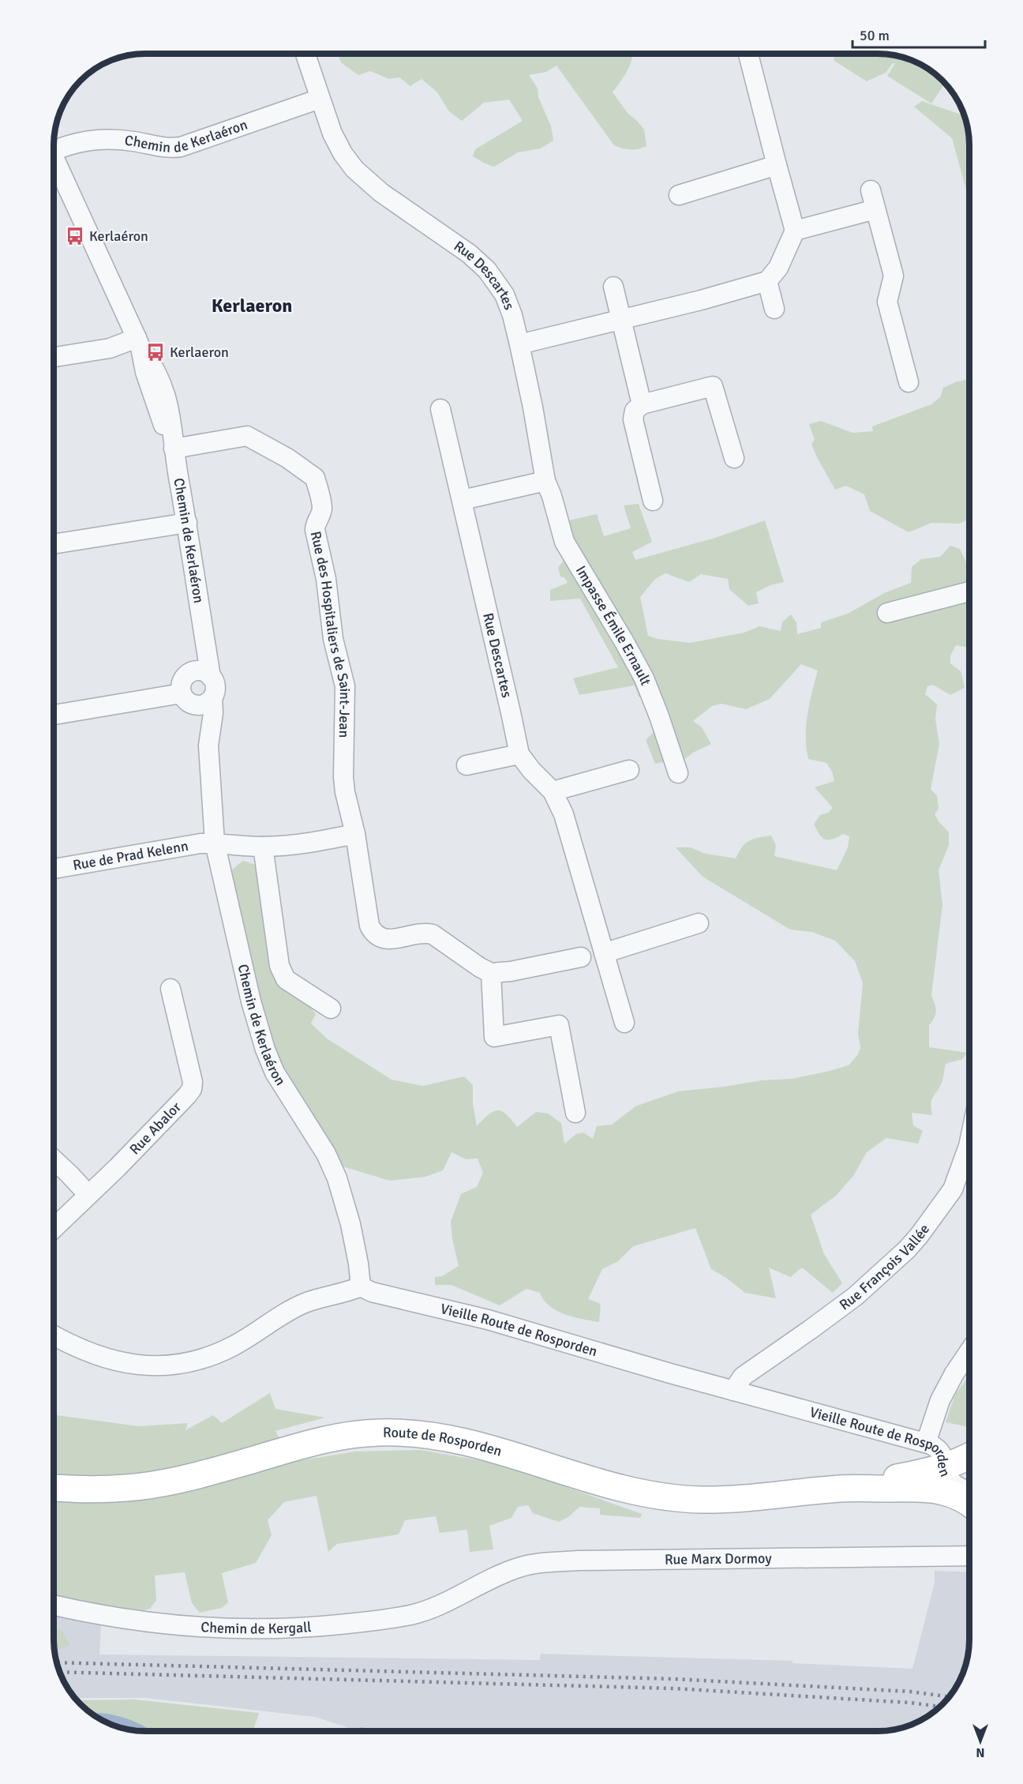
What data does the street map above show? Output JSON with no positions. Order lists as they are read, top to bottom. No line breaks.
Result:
{"streets":{"main road":["Route de Rosporden"],"street":["Chemin de Kerlaéron","Rue Descartes","Impasse Émile Ernault","Rue des Hospitaliers de Saint-Jean","Rue de Prad Kelenn","Rue Abalor","Rue François Vallée","Vieille Route de Rosporden","Rue Marx Dormoy","Chemin de Kergall"]},"crossings":[["Chemin de Kerlaéron","Rue Descartes"],["Chemin de Kerlaéron","Rue des Hospitaliers de Saint-Jean"],["Chemin de Kerlaéron","Rue de Prad Kelenn"],["Chemin de Kerlaéron","Vieille Route de Rosporden"],["Rue Descartes","Impasse Émile Ernault"],["Rue François Vallée","Vieille Route de Rosporden"],["Vieille Route de Rosporden","Route de Rosporden"],["Rue Marx Dormoy","Chemin de Kergall"]],"districts":["Kerlaeron"],"places":{"bus stop":["Kerlaéron","Kerlaeron"]},"scale_bar":"50 m","north":"bottom"}
